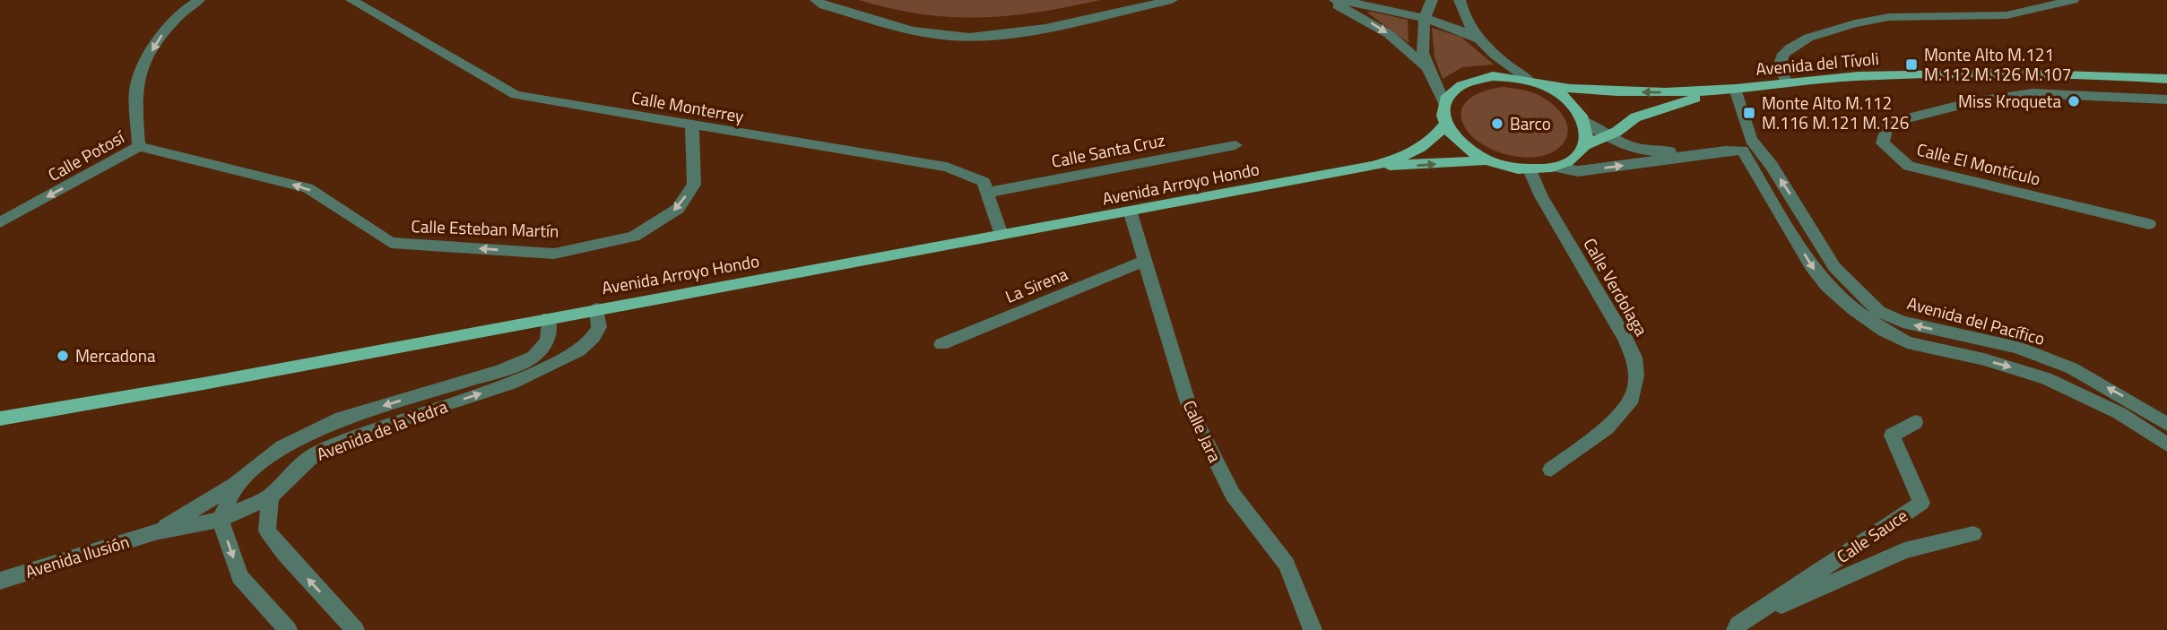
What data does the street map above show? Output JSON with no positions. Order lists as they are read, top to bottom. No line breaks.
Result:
{"streets":{"main road":["Avenida del Tívoli","Avenida Arroyo Hondo"],"street":["Calle Monterrey","Calle Santa Cruz","Calle Potosí","Calle El Montículo","Calle Esteban Martín","La Sirena","Calle Verdolaga","Avenida del Pacífico","Avenida de la Yedra","Calle Jara","Calle Sauce","Avenida Ilusión"]},"crossings":[["Avenida del Tívoli","Avenida Arroyo Hondo"],["Avenida del Tívoli","Calle Verdolaga"],["Avenida del Tívoli","Avenida del Pacífico"],["Calle Monterrey","Calle Santa Cruz"],["Calle Monterrey","Calle Esteban Martín"],["Calle Potosí","Calle Esteban Martín"],["Avenida Arroyo Hondo","Calle Verdolaga"],["Avenida Arroyo Hondo","Avenida de la Yedra"],["Avenida Arroyo Hondo","Calle Jara"],["La Sirena","Calle Jara"],["Avenida de la Yedra","Avenida Ilusión"]],"one_way":["Calle Potosí","Calle Esteban Martín"],"places":{"transit":["Monte Alto M.121 M.112 M.126 M.107","Monte Alto M.112 M.116 M.121 M.126"],"other":["Miss Kroqueta","Barco","Mercadona"]}}
